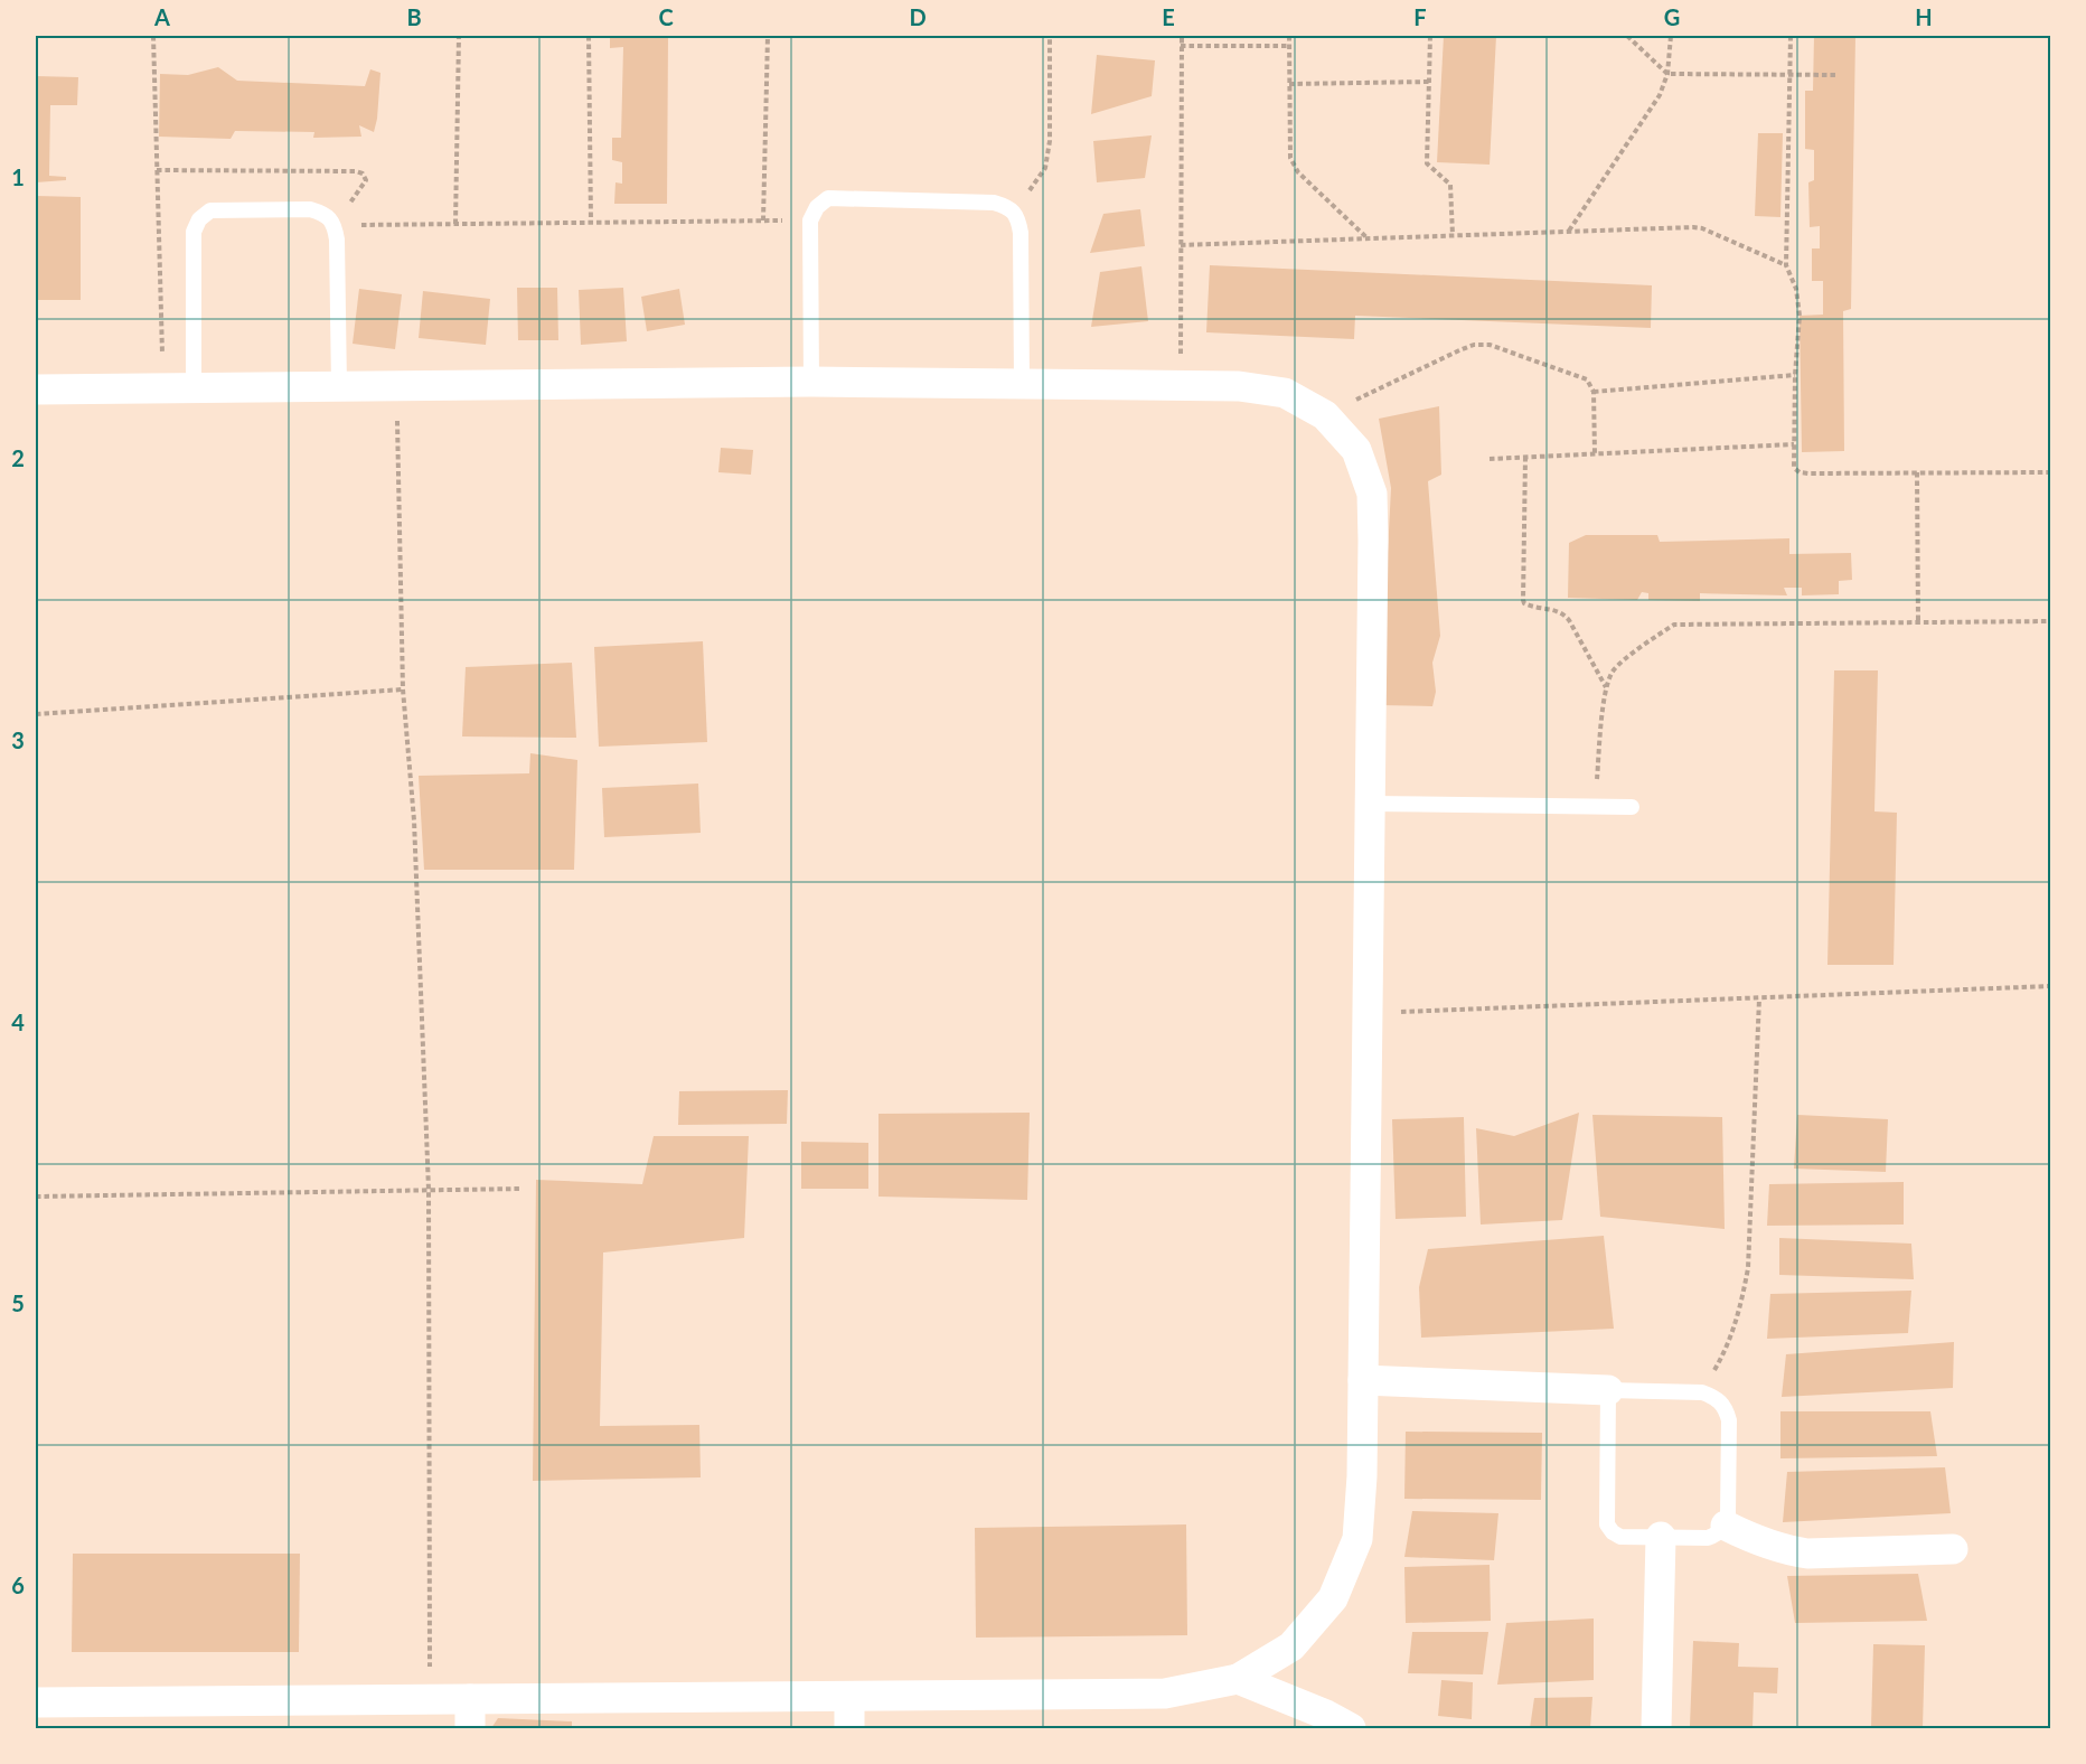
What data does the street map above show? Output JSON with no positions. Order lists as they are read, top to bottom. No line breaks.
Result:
{"grid":{"columns":["A","B","C","D","E","F","G","H"],"rows":["1","2","3","4","5","6"]}}
